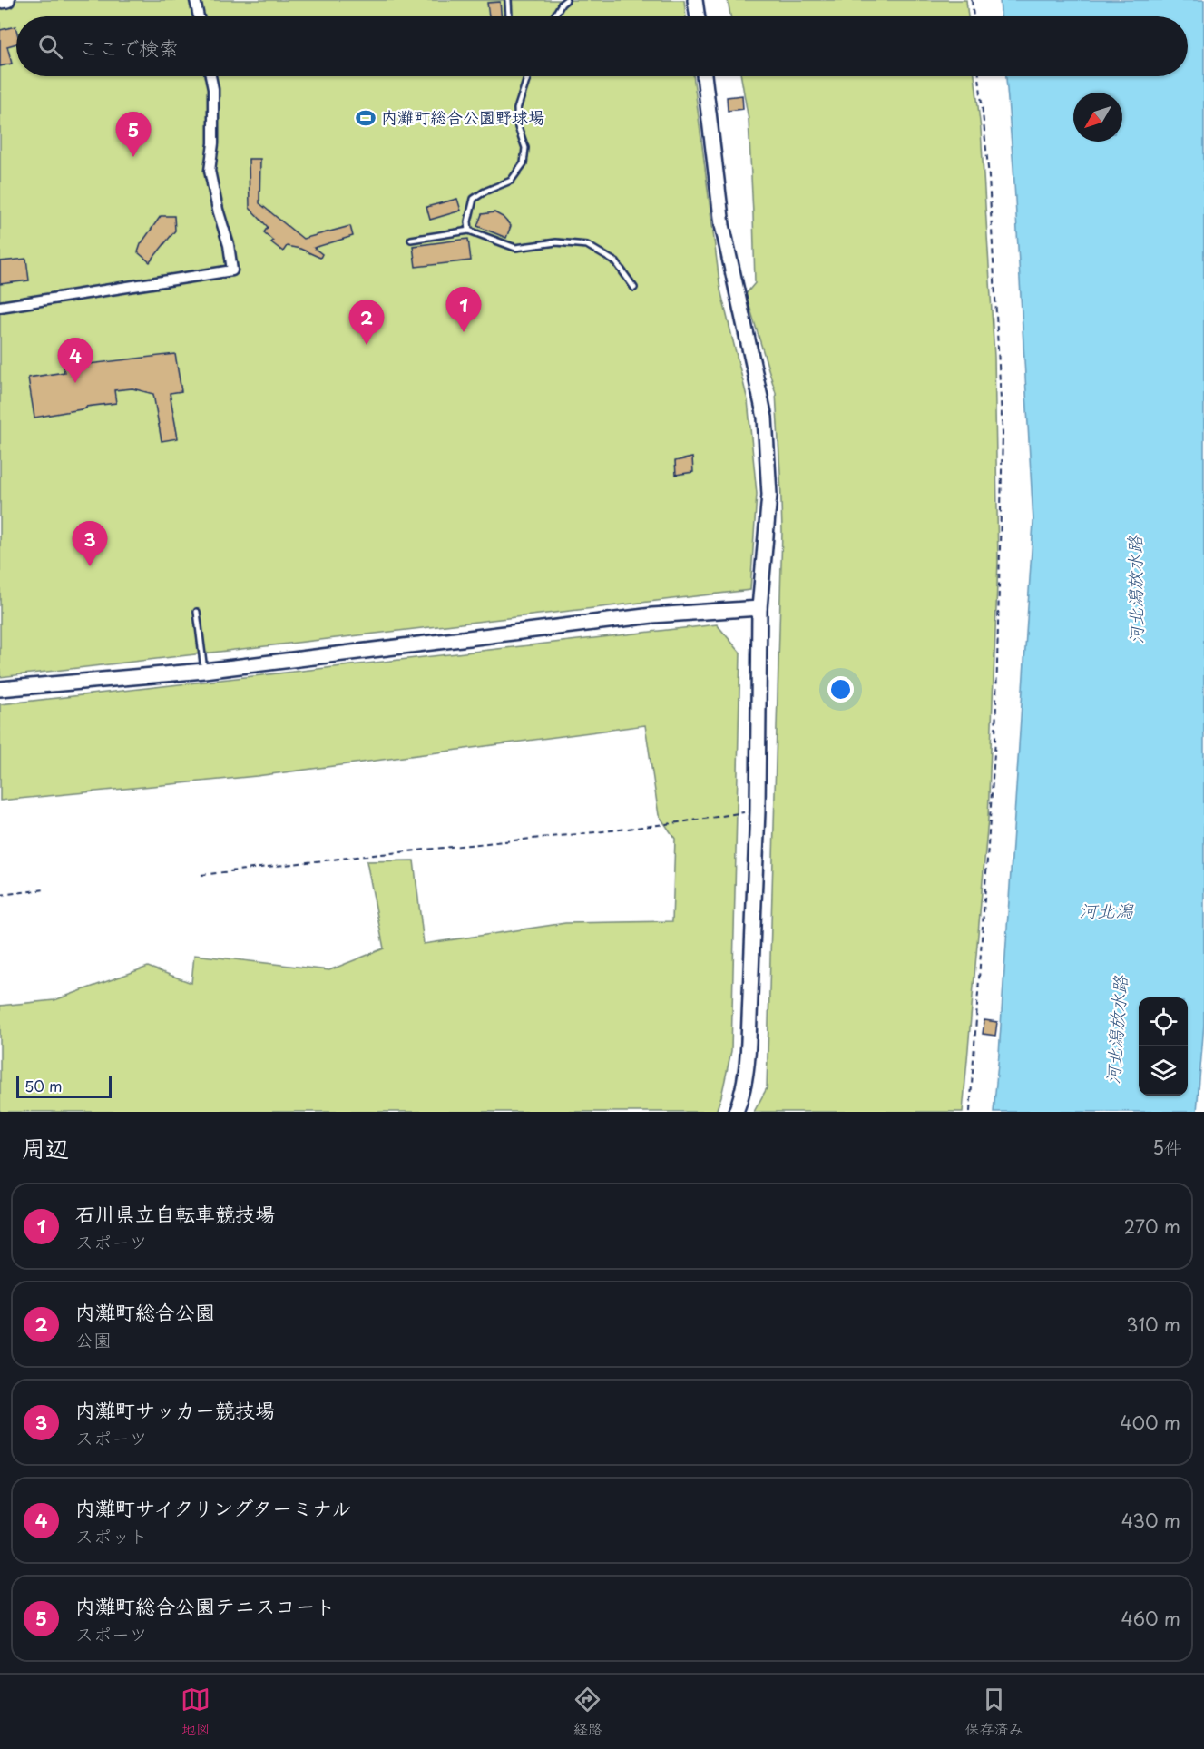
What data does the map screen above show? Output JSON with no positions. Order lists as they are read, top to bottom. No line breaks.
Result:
{"water":["河北潟放水路","河北潟"],"places":{"sports":["内灘町総合公園野球場"]},"scale_bar":"50 m","north":"bottom left","page":{"search":"ここで検索","pins":["5","1","2","4","3"],"scale":"50 m","heading":["周辺","5件"],"list":[{"mark":"1","name":"石川県立自転車競技場","note":"スポーツ","value":"270 m"},{"mark":"2","name":"内灘町総合公園","note":"公園","value":"310 m"},{"mark":"3","name":"内灘町サッカー競技場","note":"スポーツ","value":"400 m"},{"mark":"4","name":"内灘町サイクリングターミナル","note":"スポット","value":"430 m"},{"mark":"5","name":"内灘町総合公園テニスコート","note":"スポーツ","value":"460 m"}],"nav":["地図","経路","保存済み"]}}
